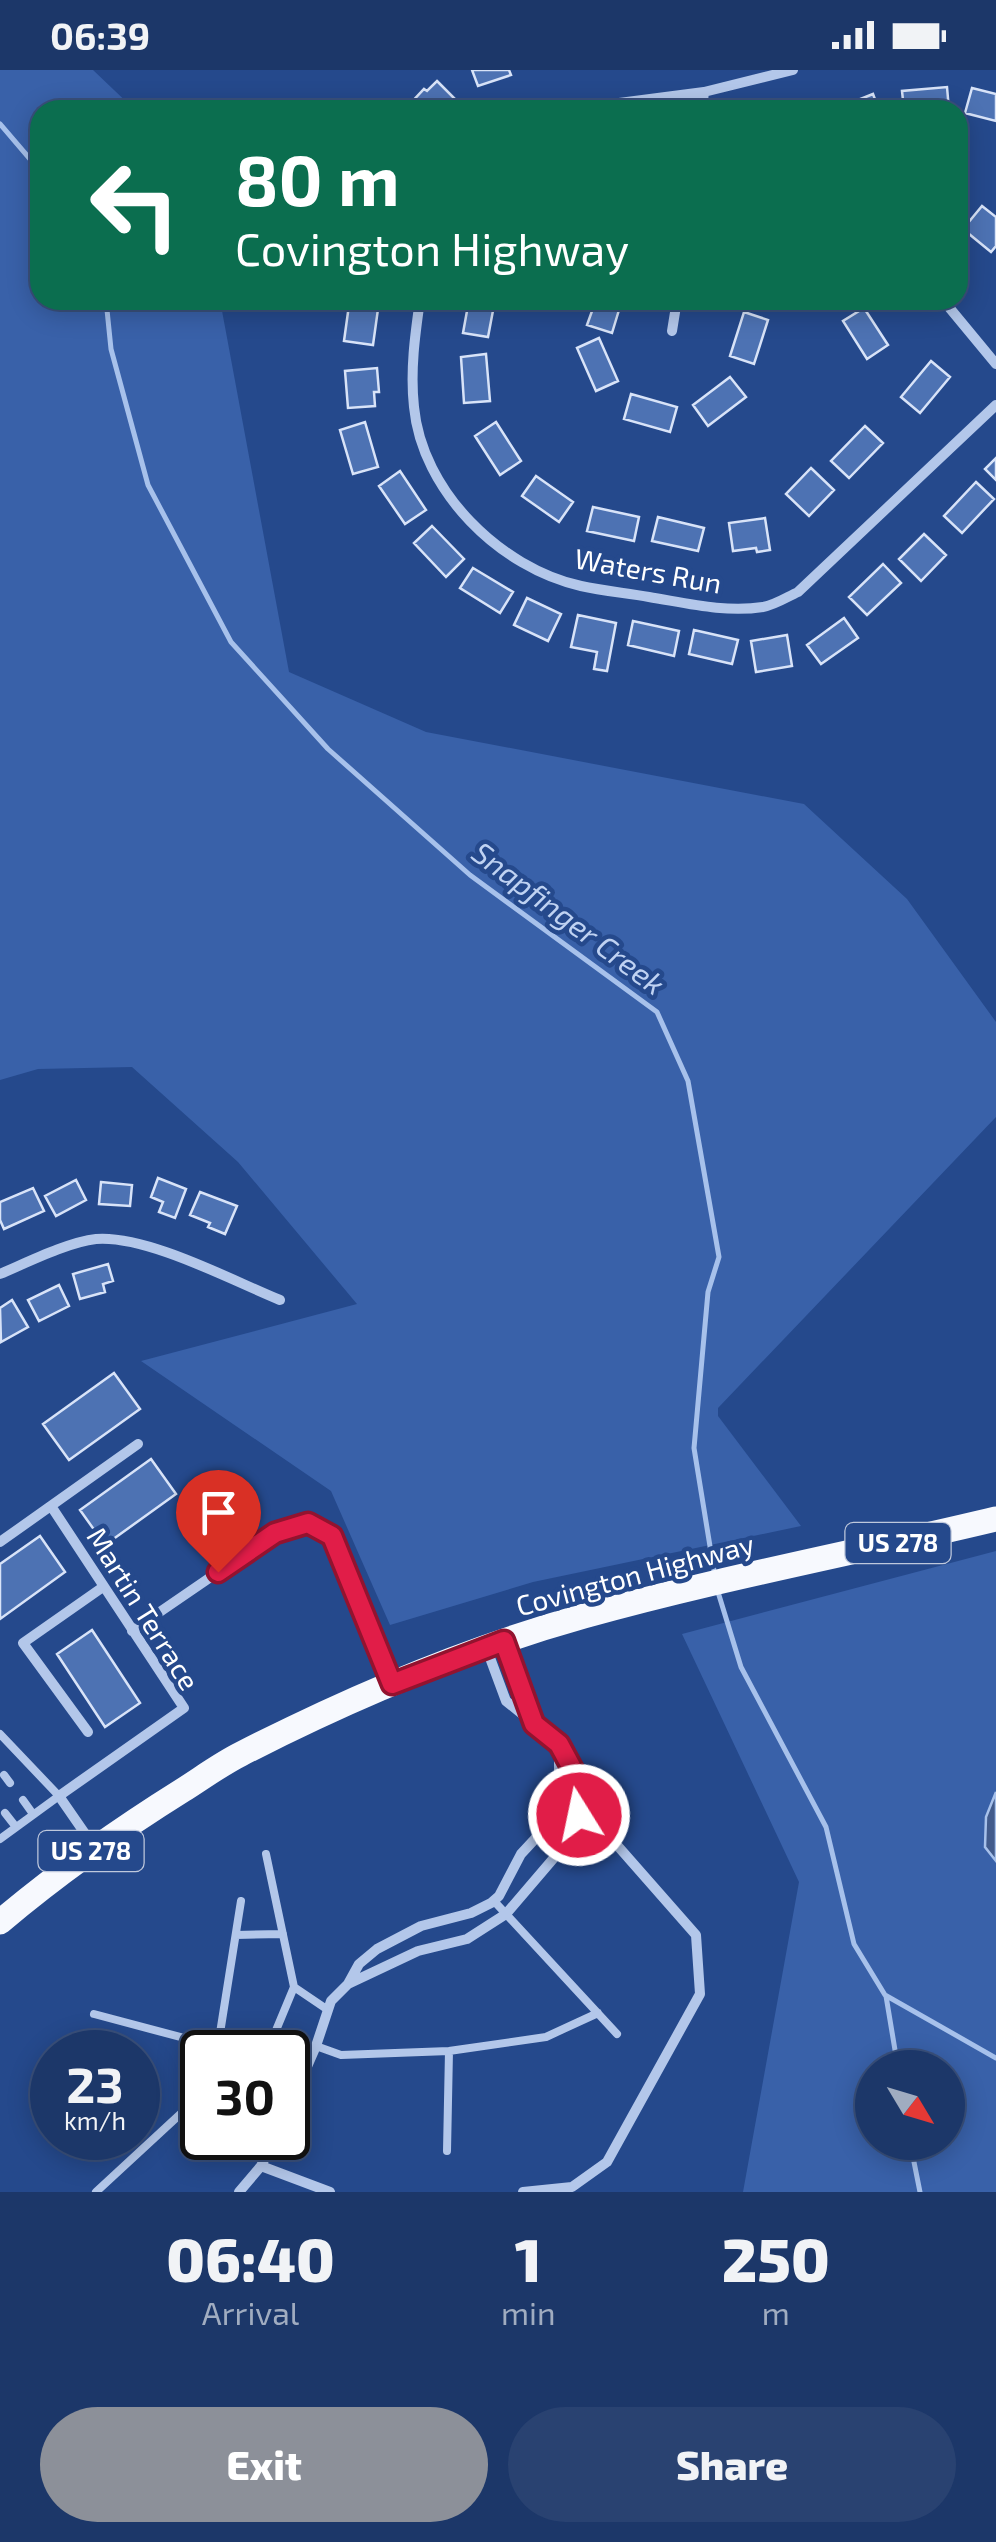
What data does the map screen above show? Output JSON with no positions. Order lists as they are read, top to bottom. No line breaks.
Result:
{"streets":{"main road":["US 278","Covington Highway"],"street":["Waters Run","Martin Terrace"]},"water":["Snapfinger Creek"],"north":"bottom right","page":{"status":"06:39","turn":["80 m","Covington Highway"],"speed":"23 km/h","limit":"30","eta":["06:40","Arrival","1","min","250","m"],"buttons":["Exit","Share"]}}
